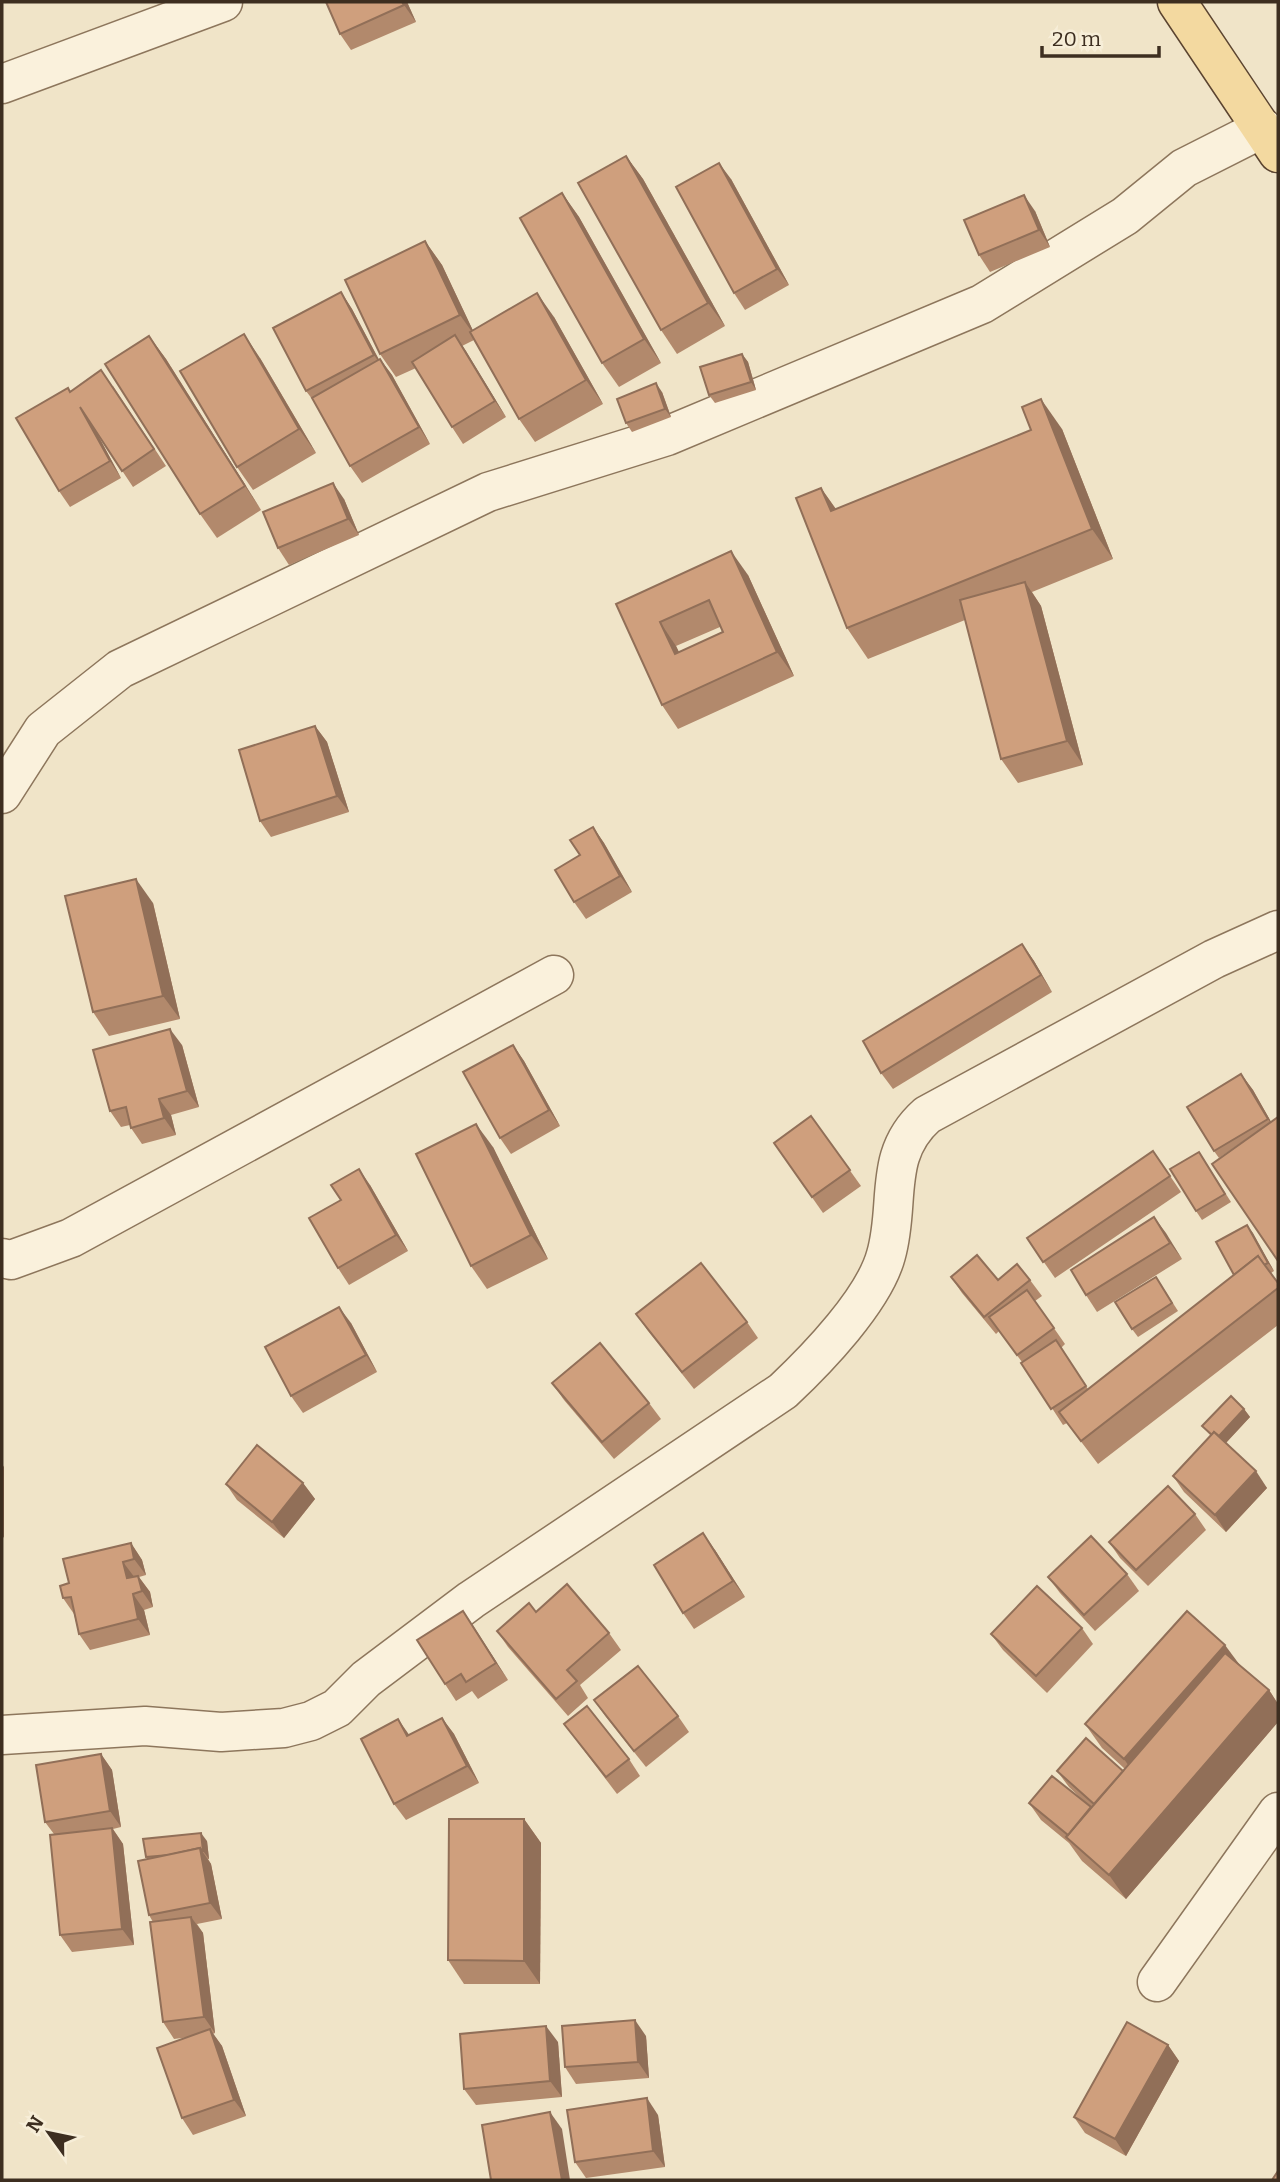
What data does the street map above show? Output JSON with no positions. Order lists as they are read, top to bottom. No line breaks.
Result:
{"scale_bar":"20 m","north":"top left"}
